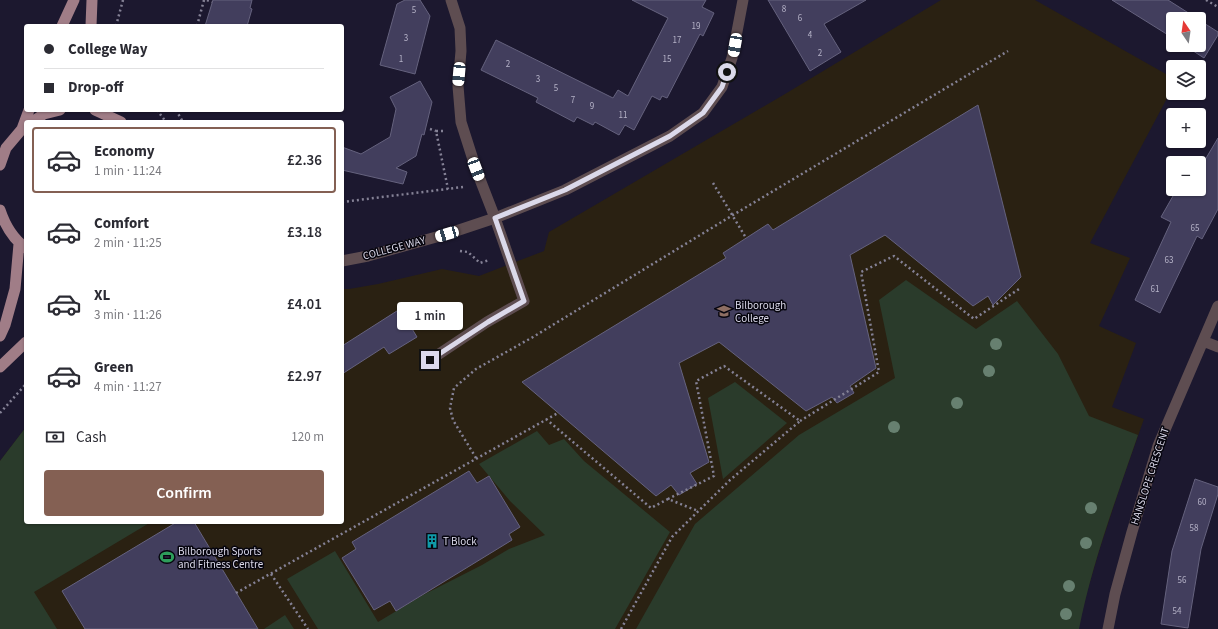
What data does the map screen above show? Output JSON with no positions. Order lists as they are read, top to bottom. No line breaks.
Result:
{"streets":{"street":["COLLEGE WAY","HANSLOPE CRESCENT"]},"places":{"school or university":["Bilborough College"],"building":["T Block"],"sports":["Bilborough Sports and Fitness Centre"]},"house_numbers":["8","5","6","19","4","3","17","2","1","15","2","3","5","7","9","11","65","63","61","60","58","56","54"],"north":"top","page":{"map_buttons":["+","−"],"banner":["College Way","Drop-off"],"list":[{"name":"Economy","note":"1 min · 11:24","value":"£2.36"},{"name":"Comfort","note":"2 min · 11:25","value":"£3.18"},{"name":"XL","note":"3 min · 11:26","value":"£4.01"},{"name":"Green","note":"4 min · 11:27","value":"£2.97"}],"bubble":"1 min","pay":["Cash","120 m"],"buttons":"Confirm"}}
